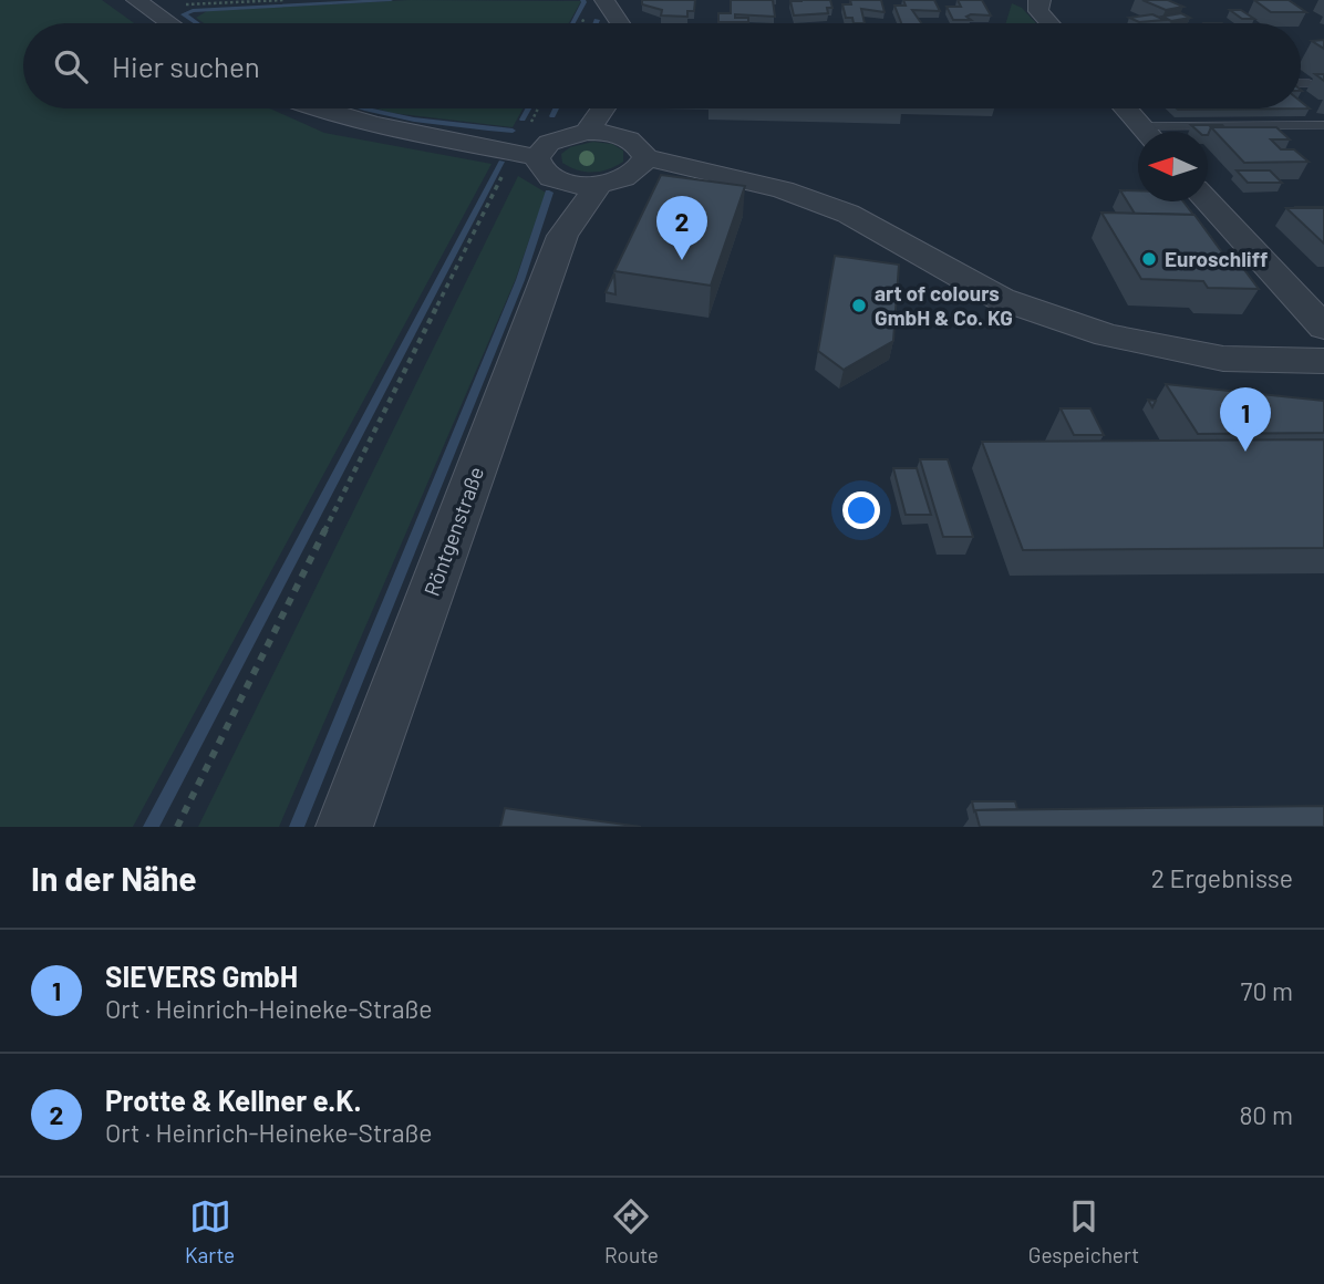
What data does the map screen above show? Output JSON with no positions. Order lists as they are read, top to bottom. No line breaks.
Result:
{"streets":{"street":["Röntgenstraße"]},"places":["Euroschliff","art of colours GmbH & Co. KG"],"north":"left","page":{"search":"Hier suchen","pins":["2","1"],"heading":["In der Nähe","2 Ergebnisse"],"list":[{"mark":"1","name":"SIEVERS GmbH","note":"Ort · Heinrich-Heineke-Straße","value":"70 m"},{"mark":"2","name":"Protte & Kellner e.K.","note":"Ort · Heinrich-Heineke-Straße","value":"80 m"}],"nav":["Karte","Route","Gespeichert"]}}
